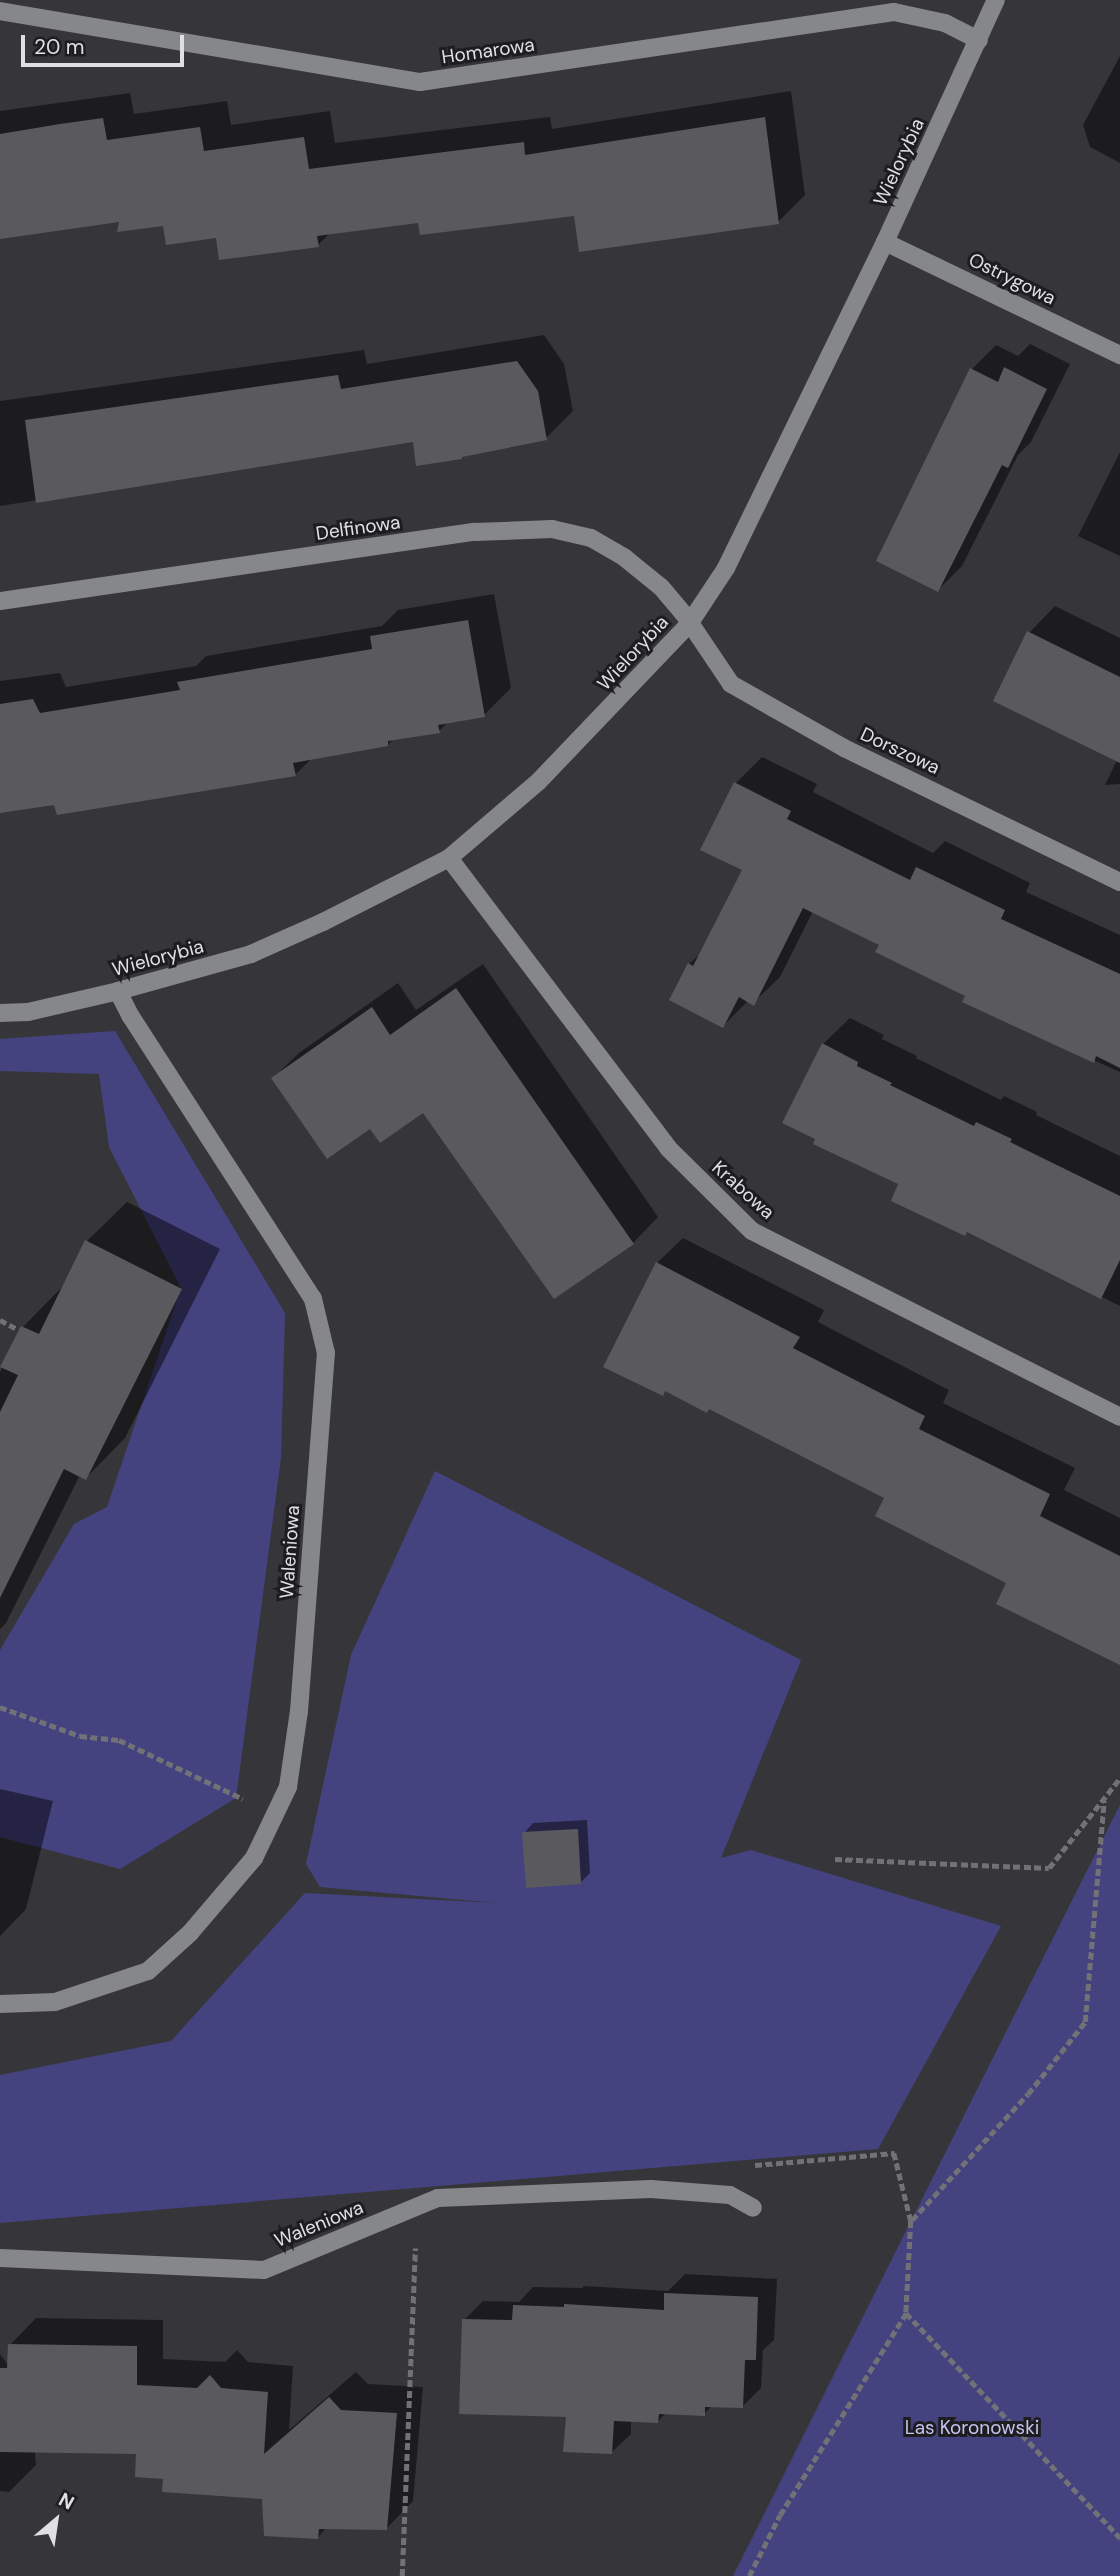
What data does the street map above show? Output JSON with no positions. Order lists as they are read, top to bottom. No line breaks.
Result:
{"streets":{"street":["Homarowa","Wielorybia","Ostrygowa","Delfinowa","Dorszowa","Krabowa","Waleniowa"]},"crossings":[["Homarowa","Wielorybia"],["Wielorybia","Ostrygowa"],["Wielorybia","Delfinowa"],["Wielorybia","Dorszowa"],["Wielorybia","Krabowa"],["Wielorybia","Waleniowa"],["Delfinowa","Dorszowa"]],"parks":["Las Koronowski"],"scale_bar":"20 m","north":"top right"}
